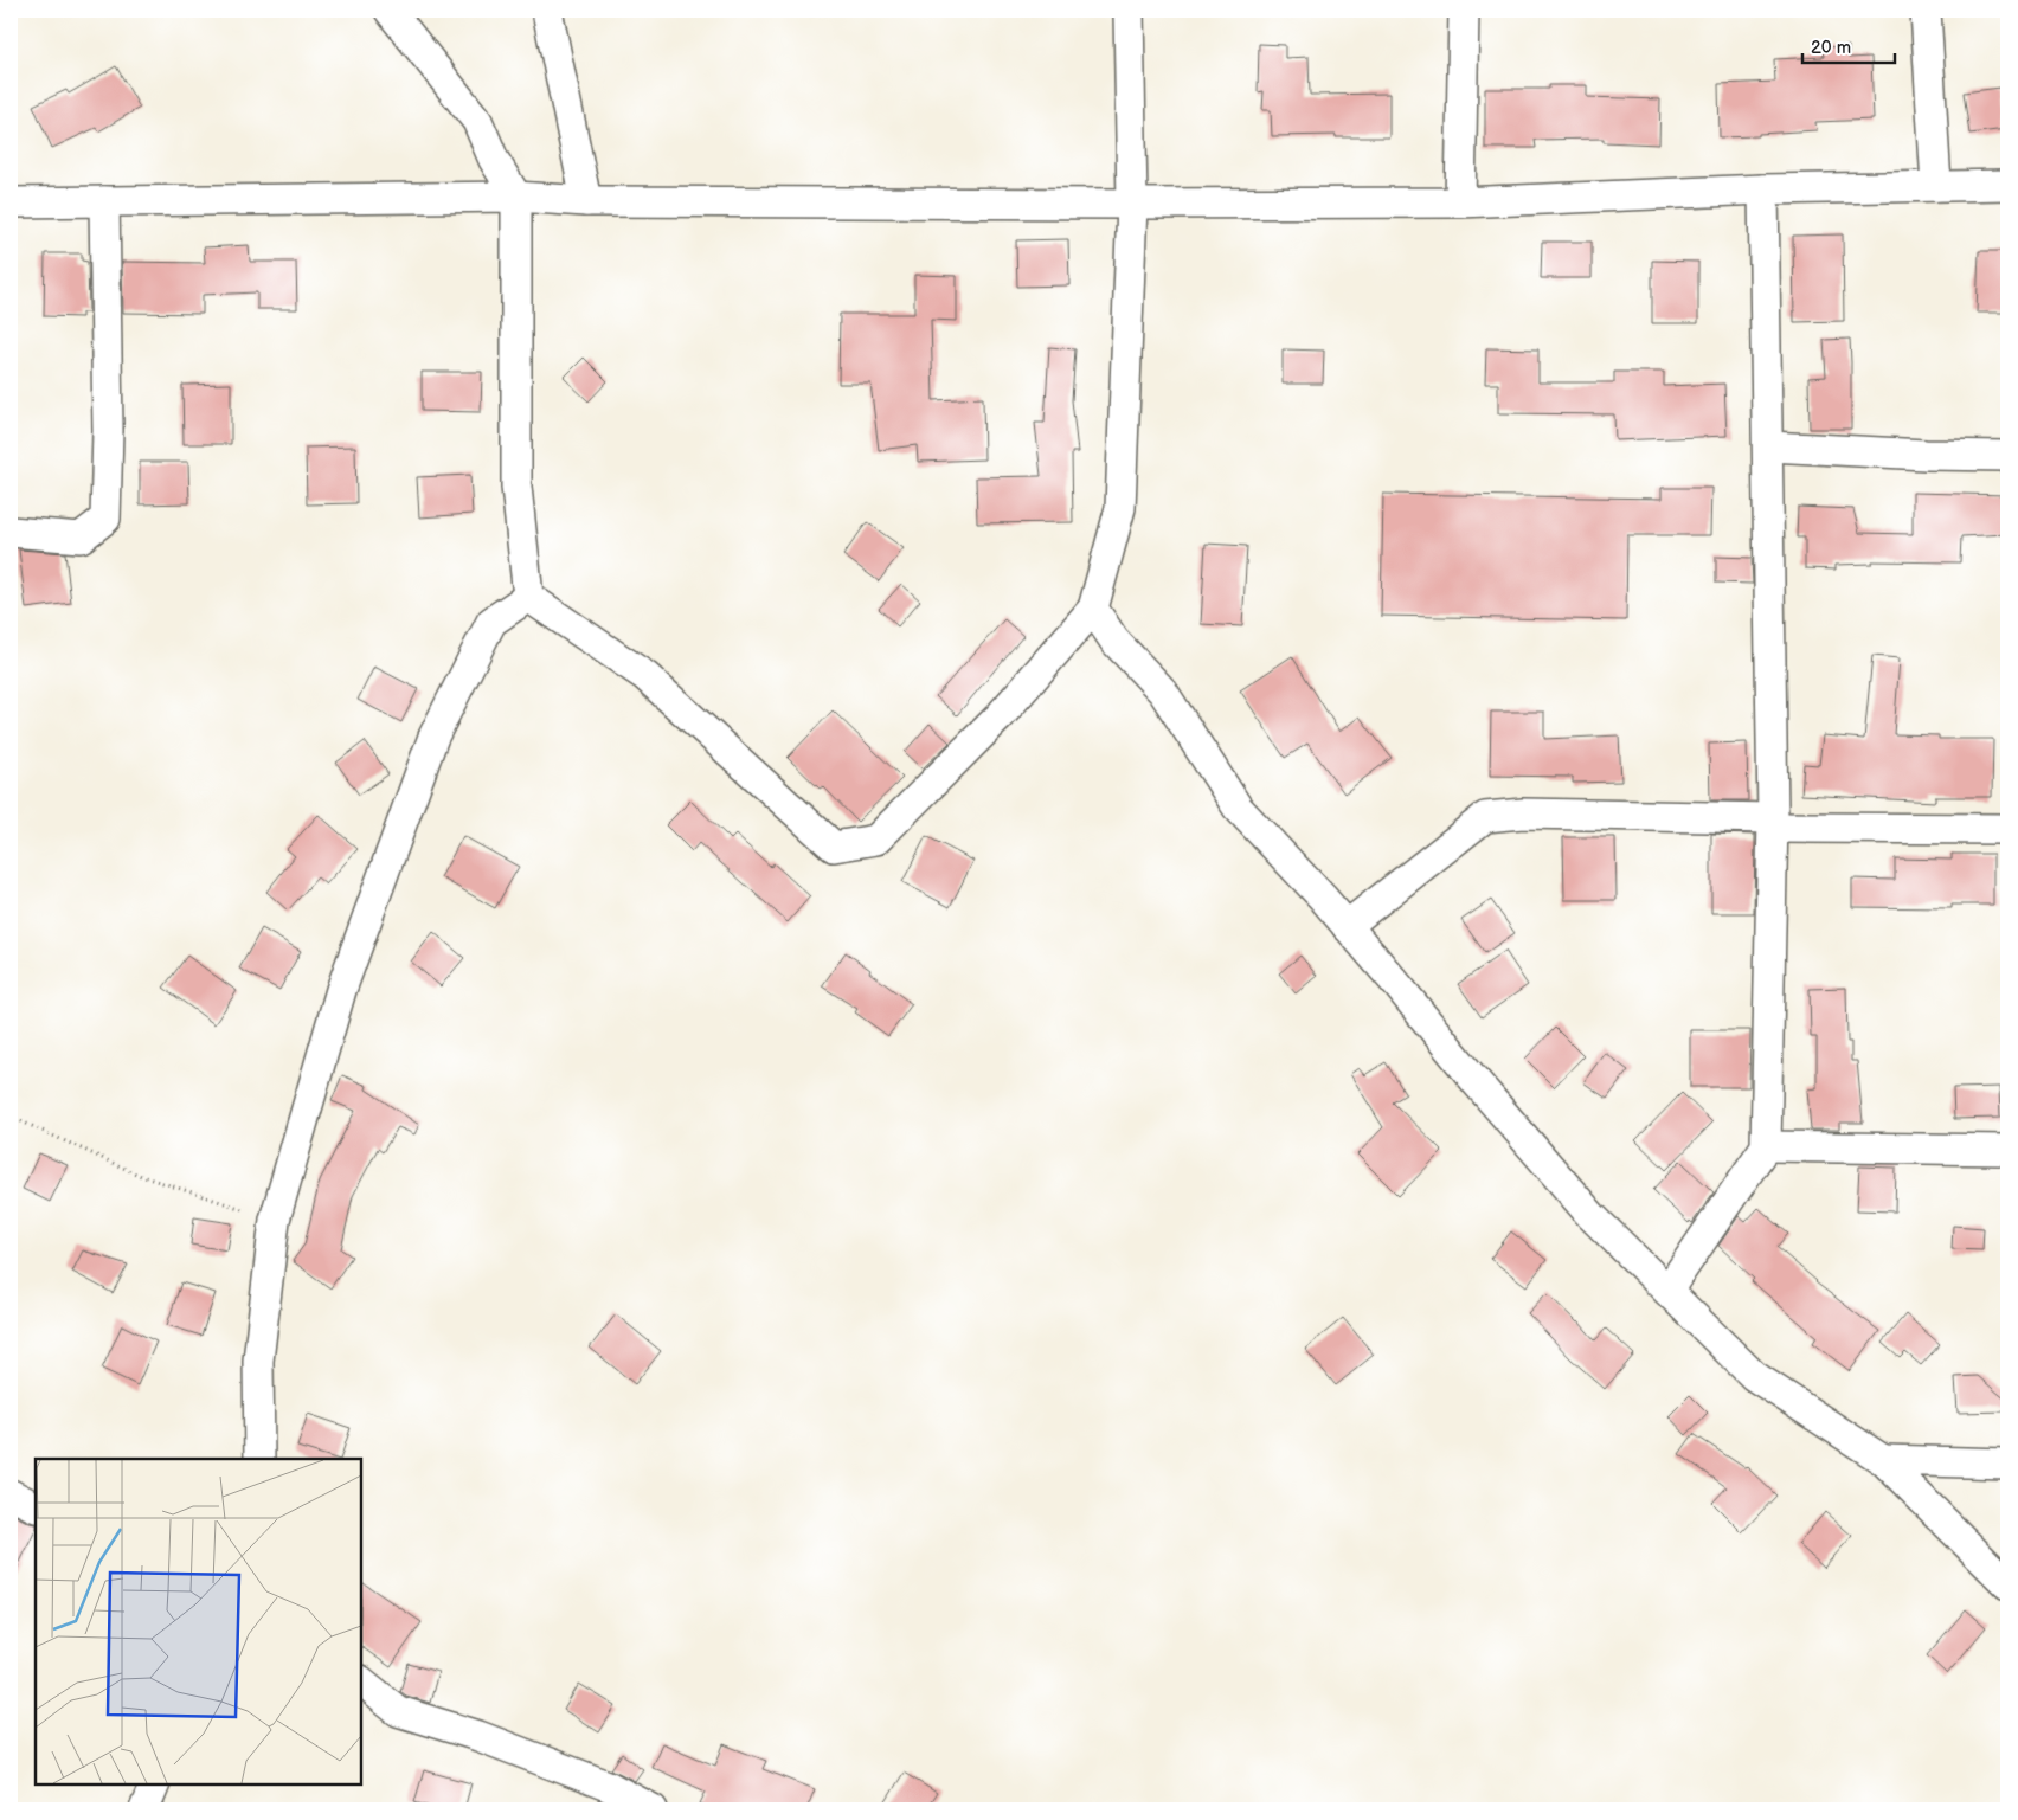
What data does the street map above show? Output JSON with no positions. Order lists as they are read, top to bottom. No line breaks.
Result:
{"scale_bar":"20 m"}
